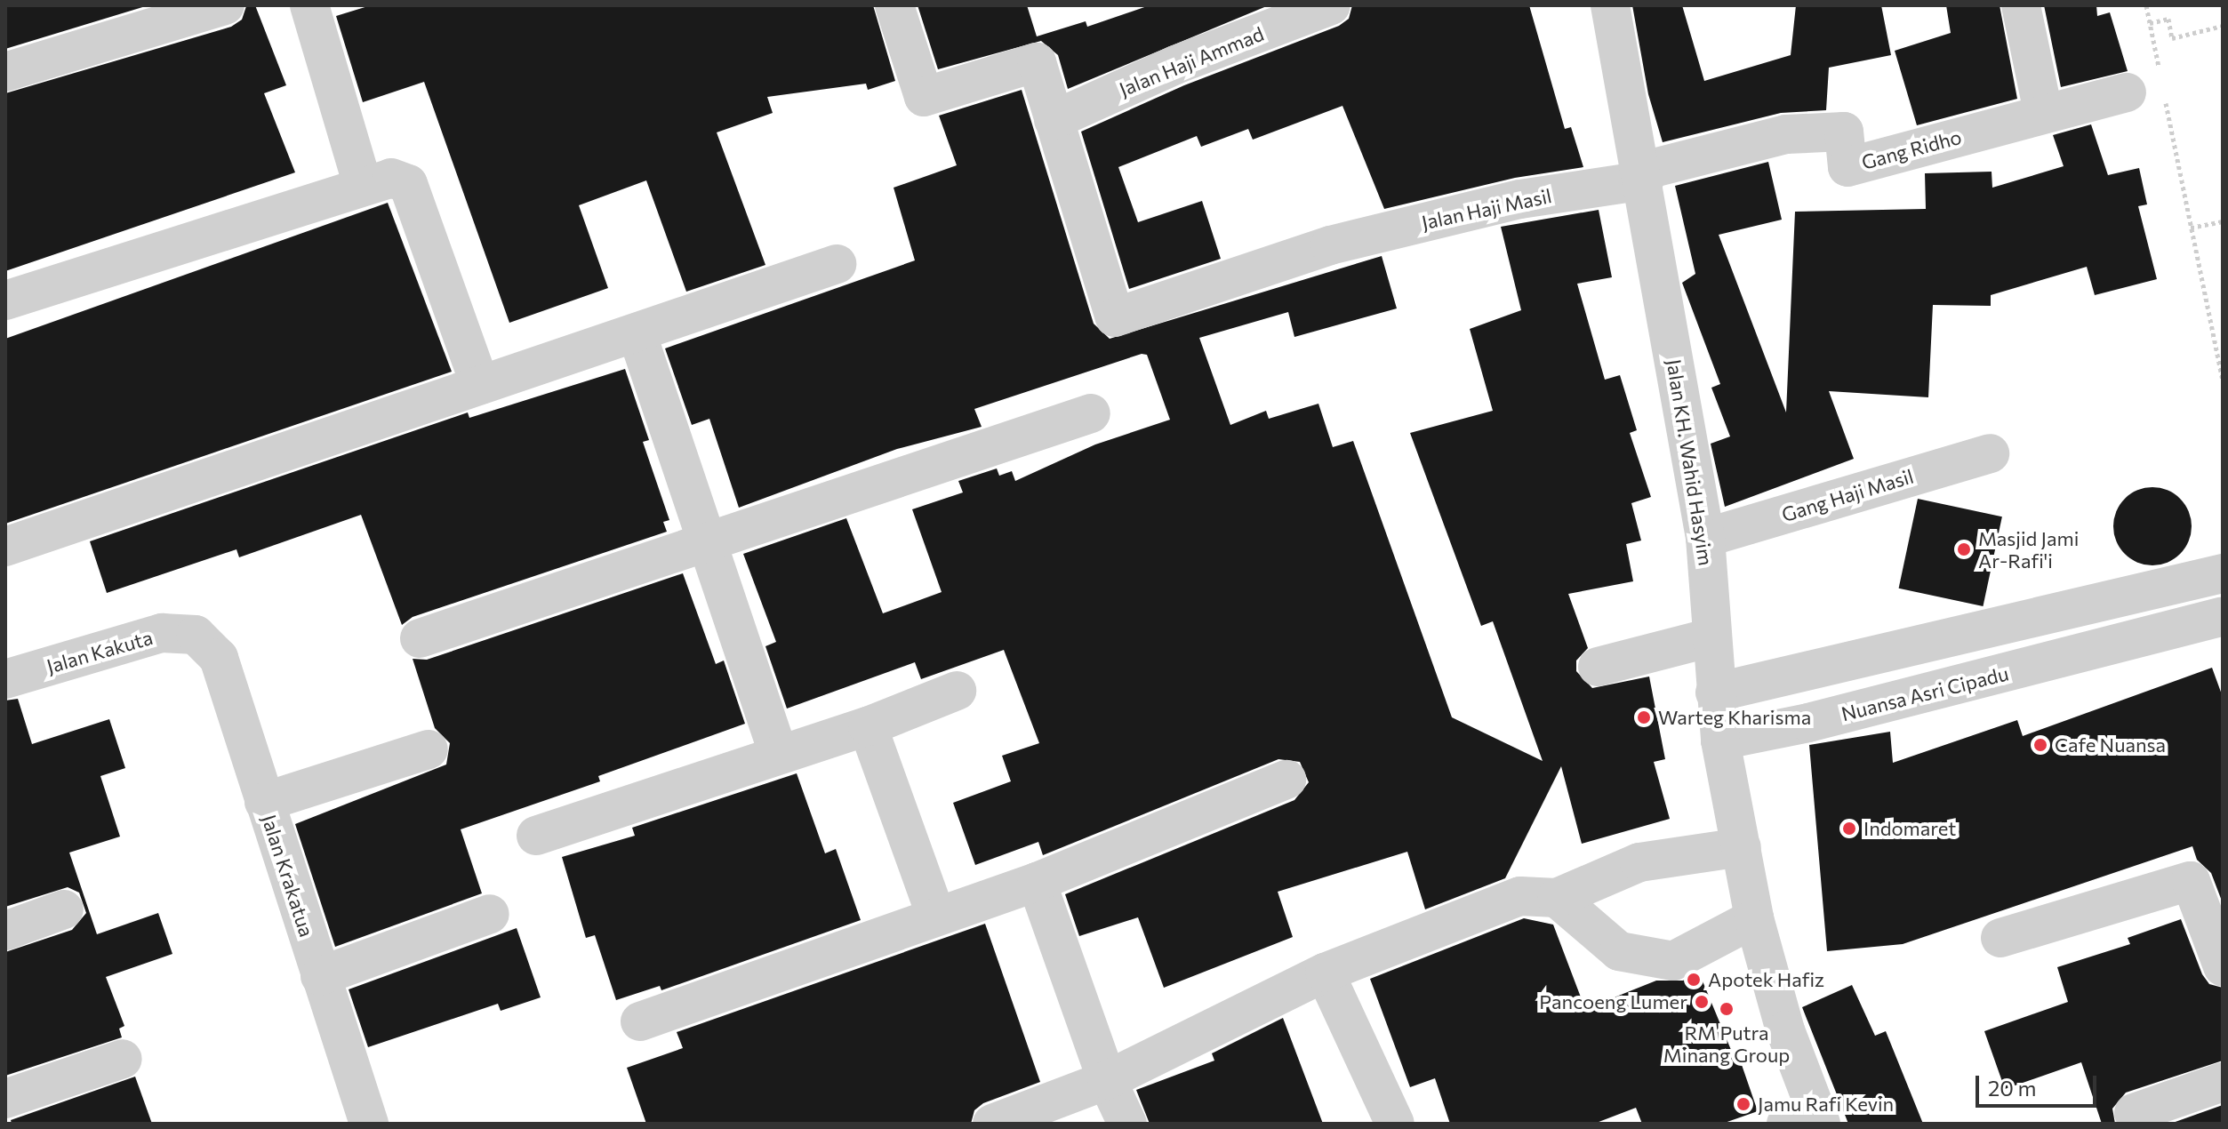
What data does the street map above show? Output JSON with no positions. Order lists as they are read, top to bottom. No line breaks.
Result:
{"streets":{"street":["Jalan Haji Ammad","Gang Ridho","Jalan Haji Masil","Jalan KH. Wahid Hasyim","Gang Haji Masil","Jalan Kakuta","Nuansa Asri Cipadu","Jalan Krakatua"]},"crossings":[["Jalan Haji Ammad","Jalan Haji Masil"],["Gang Ridho","Jalan Haji Masil"],["Gang Ridho","Jalan KH. Wahid Hasyim"],["Jalan Haji Masil","Jalan KH. Wahid Hasyim"],["Jalan KH. Wahid Hasyim","Gang Haji Masil"],["Jalan KH. Wahid Hasyim","Nuansa Asri Cipadu"],["Jalan Kakuta","Jalan Krakatua"]],"places":["Masjid Jami Ar-Rafi'i","Warteg Kharisma","Cafe Nuansa","Indomaret","Apotek Hafiz","Pancoeng Lumer","RM Putra Minang Group","Jamu Rafi Kevin"],"scale_bar":"20 m"}
